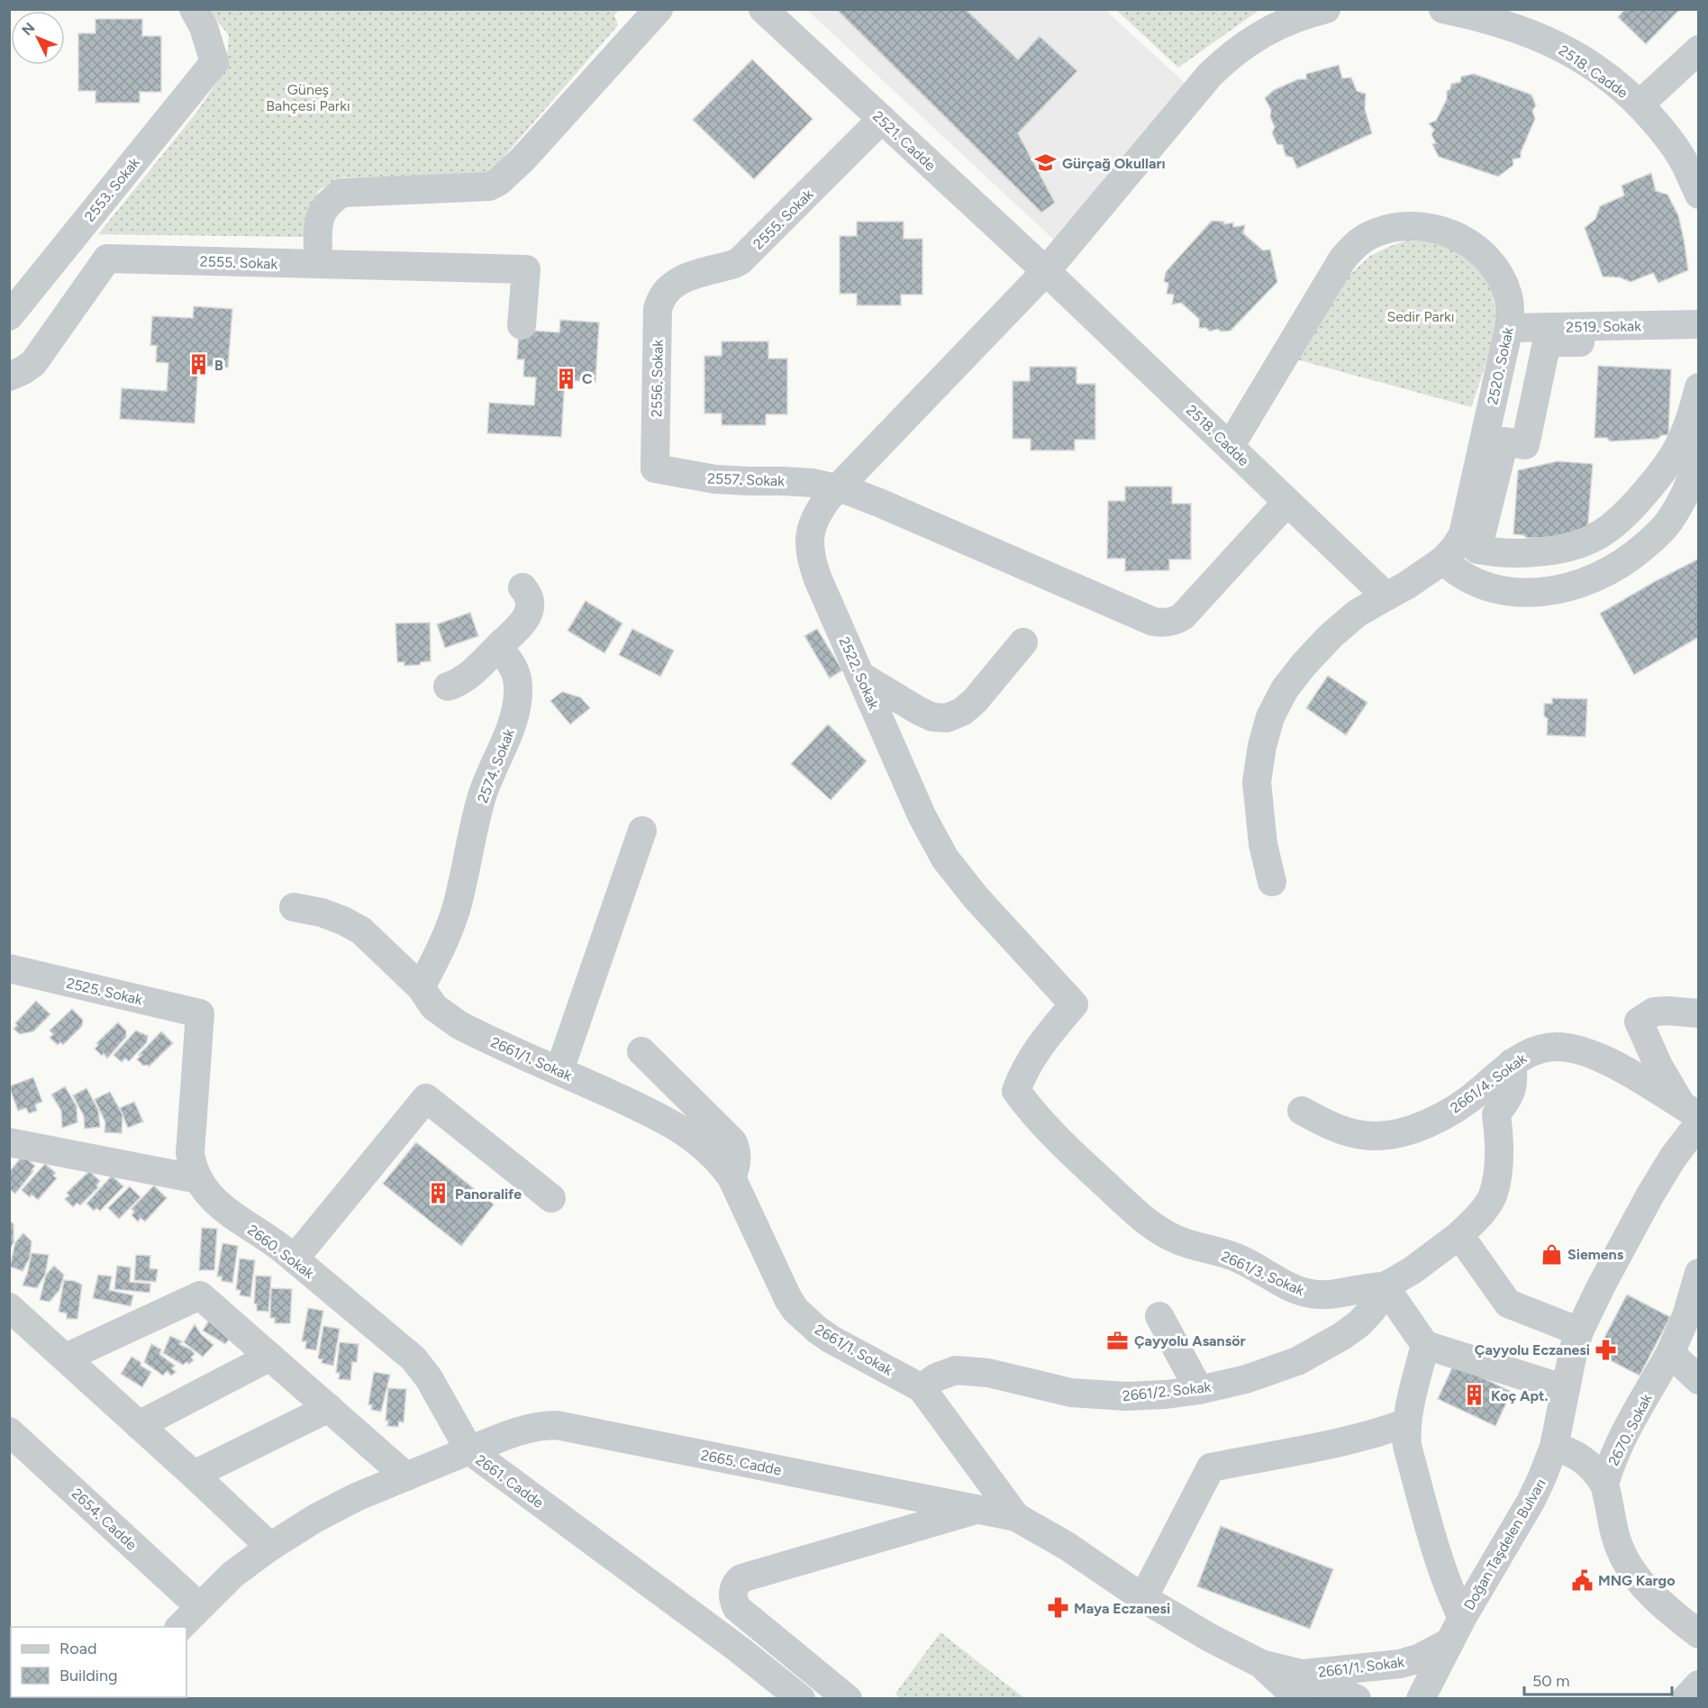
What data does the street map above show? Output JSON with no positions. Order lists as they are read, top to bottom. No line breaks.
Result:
{"streets":{"street":["2518. Cadde","2521. Cadde","2553. Sokak","2555. Sokak","2519. Sokak","2520. Sokak","2556. Sokak","2557. Sokak","2522. Sokak","2574. Sokak","2525. Sokak","2661/1. Sokak","2661/4. Sokak","2660. Sokak","2661/3. Sokak","2661/2. Sokak","2670. Sokak","2665. Cadde","2661. Cadde","2654. Cadde","Doğan Taşdelen Bulvarı"]},"crossings":[["2518. Cadde","2521. Cadde"],["2518. Cadde","2520. Sokak"],["2518. Cadde","2557. Sokak"],["2518. Cadde","2522. Sokak"],["2521. Cadde","2555. Sokak"],["2521. Cadde","2522. Sokak"],["2555. Sokak","2556. Sokak"],["2519. Sokak","2520. Sokak"],["2556. Sokak","2557. Sokak"],["2557. Sokak","2522. Sokak"],["2522. Sokak","2661/3. Sokak"],["2574. Sokak","2661/1. Sokak"],["2525. Sokak","2660. Sokak"],["2661/1. Sokak","2661/2. Sokak"],["2661/1. Sokak","2665. Cadde"],["2661/1. Sokak","Doğan Taşdelen Bulvarı"],["2661/4. Sokak","Doğan Taşdelen Bulvarı"],["2660. Sokak","2665. Cadde"],["2660. Sokak","2661. Cadde"],["2661/3. Sokak","2661/2. Sokak"],["2670. Sokak","Doğan Taşdelen Bulvarı"],["2665. Cadde","2661. Cadde"],["2661. Cadde","2654. Cadde"]],"parks":["Güneş Bahçesi Parkı","Sedir Parkı"],"places":{"school or university":["Gürçağ Okulları"],"building":["B","C","Panoralife","Koç Apt."],"shop":["Siemens"],"office":["Çayyolu Asansör"],"pharmacy":["Çayyolu Eczanesi","Maya Eczanesi"],"public building":["MNG Kargo"]},"legend":["Road","Building"],"scale_bar":"50 m","north":"top left"}
